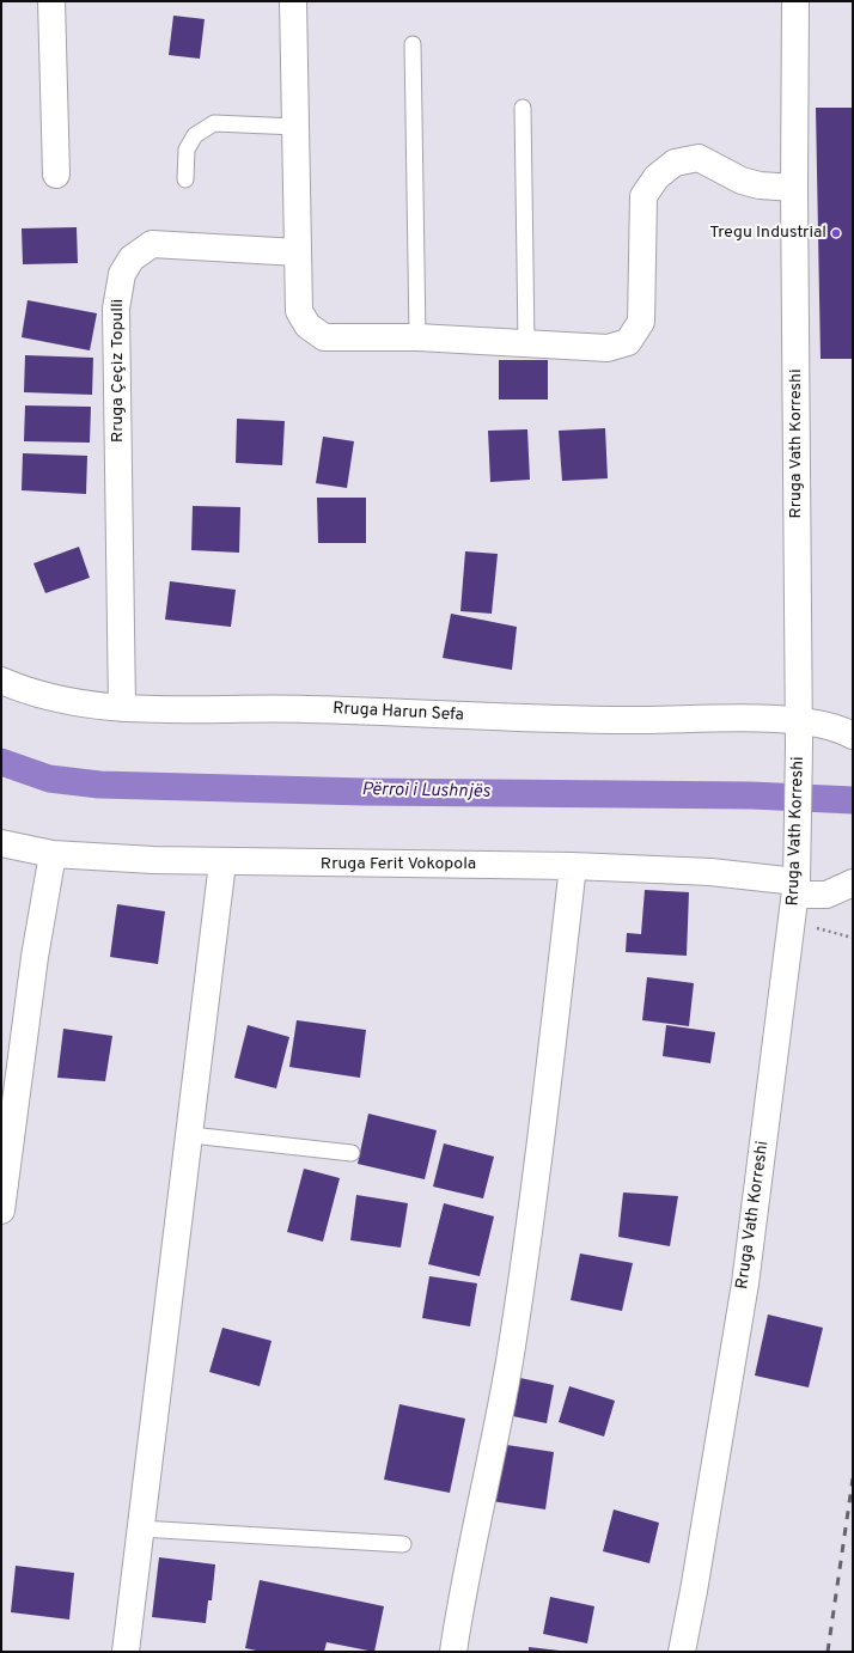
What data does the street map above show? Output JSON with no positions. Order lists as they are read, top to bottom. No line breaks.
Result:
{"streets":{"street":["Rruga Çeçiz Topulli","Rruga Vath Korreshi","Rruga Harun Sefa","Rruga Ferit Vokopola"]},"crossings":[["Rruga Çeçiz Topulli","Rruga Harun Sefa"],["Rruga Vath Korreshi","Rruga Harun Sefa"],["Rruga Vath Korreshi","Rruga Ferit Vokopola"]],"water":["Përroi i Lushnjës"],"places":["Tregu Industrial"]}
